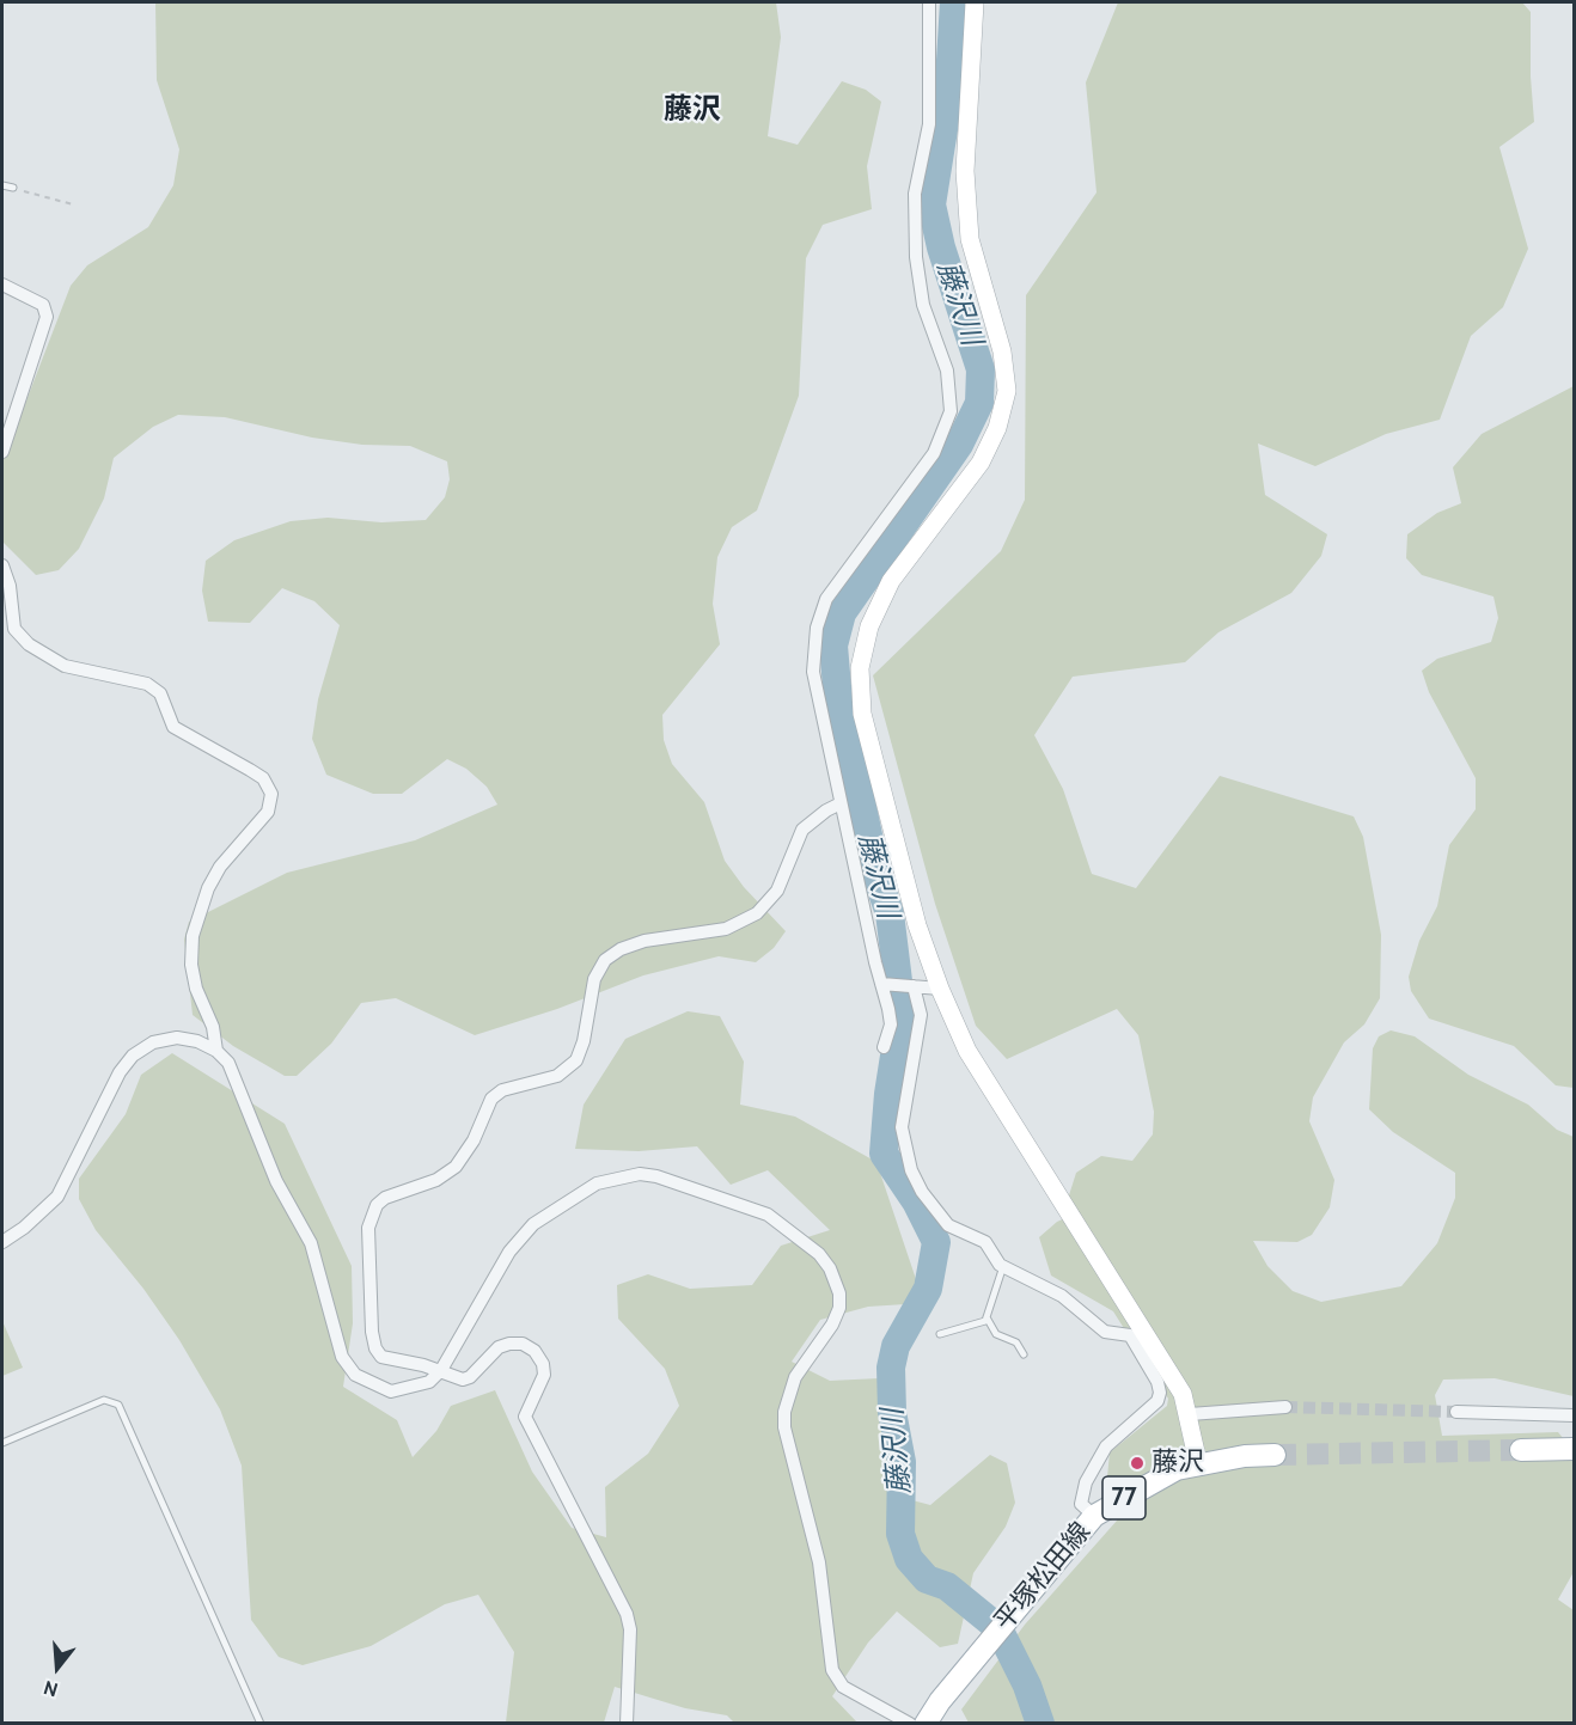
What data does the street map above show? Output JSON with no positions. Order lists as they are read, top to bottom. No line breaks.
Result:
{"streets":{"main road":["77","平塚松田線"]},"districts":["藤沢"],"water":["藤沢川"],"places":["藤沢"],"north":"bottom"}
